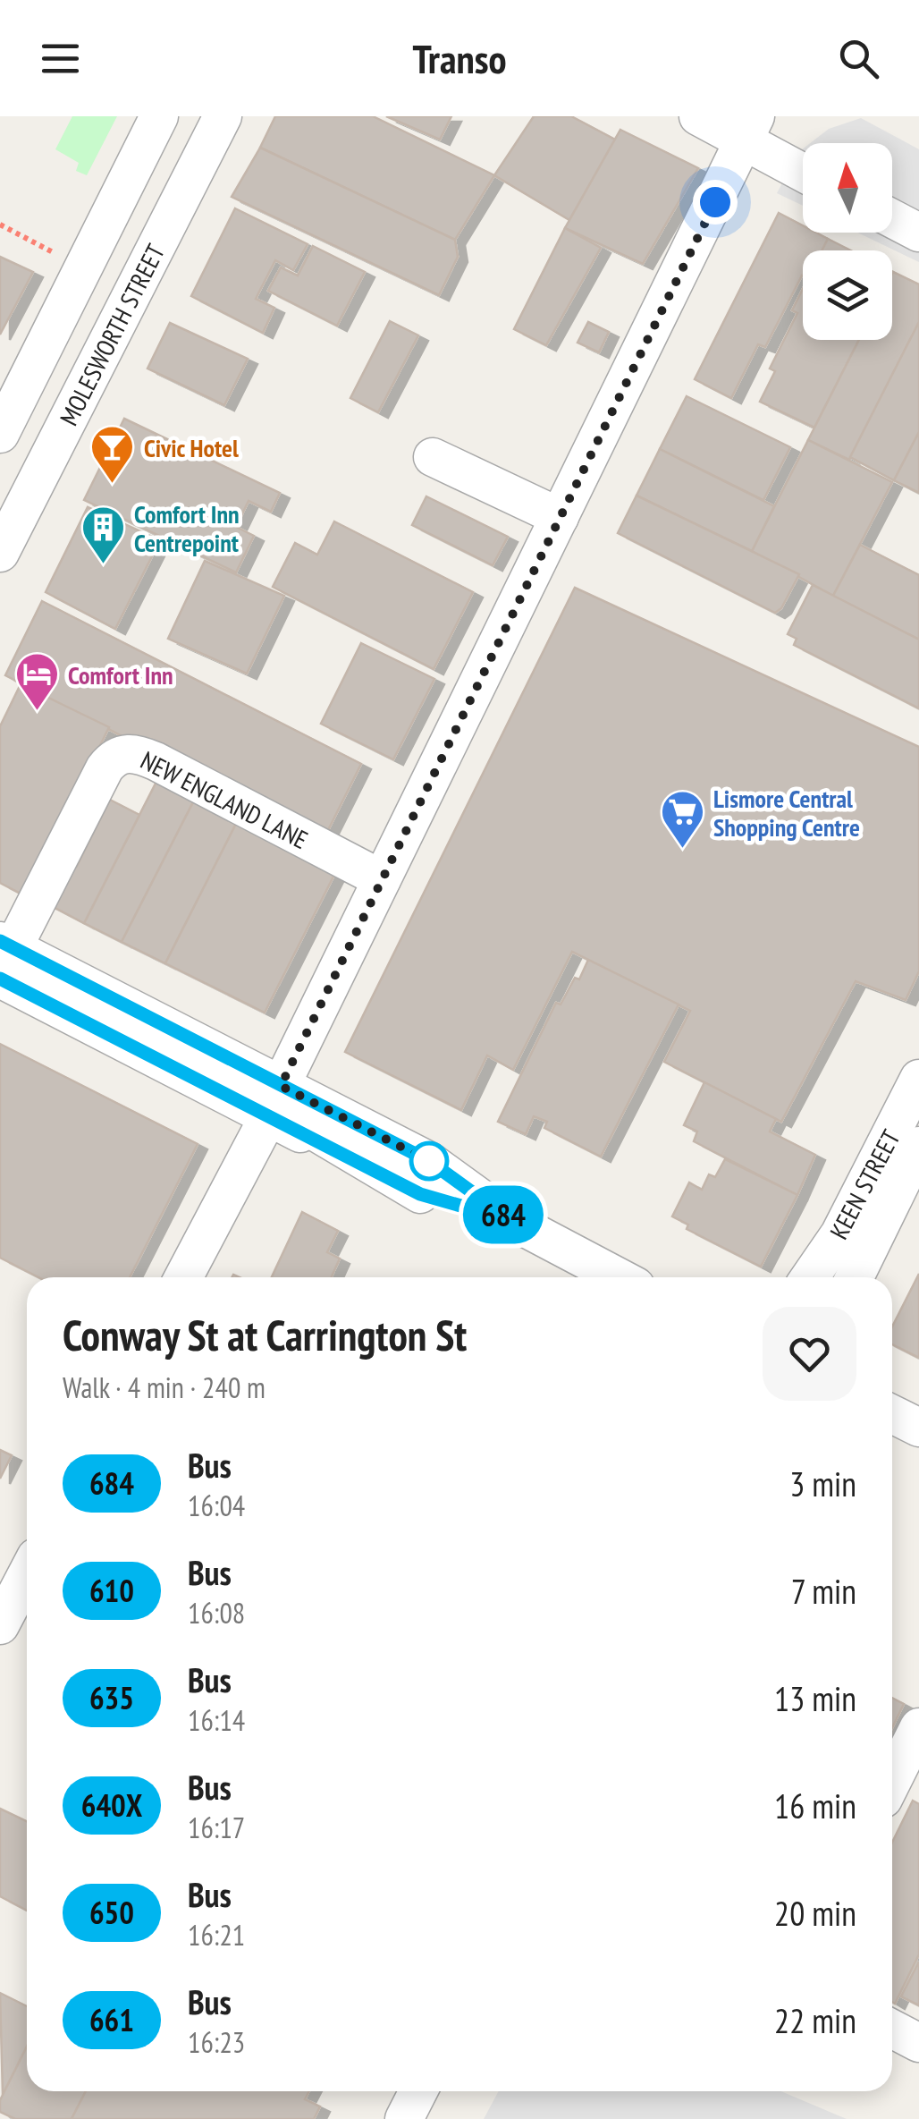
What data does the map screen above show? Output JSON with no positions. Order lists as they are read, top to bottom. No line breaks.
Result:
{"streets":{"street":["MOLESWORTH STREET","NEW ENGLAND LANE","KEEN STREET"]},"places":{"bar":["Civic Hotel"],"building":["Comfort Inn Centrepoint"],"hotel":["Comfort Inn"],"supermarket":["Lismore Central Shopping Centre"]},"lines":["bus line 684"],"north":"top","page":{"header":"Transo","on_map":"684","heading":["Conway St at Carrington St","Walk · 4 min · 240 m"],"list":[{"mark":"684","name":"Bus","note":"16:04","value":"3 min"},{"mark":"610","name":"Bus","note":"16:08","value":"7 min"},{"mark":"635","name":"Bus","note":"16:14","value":"13 min"},{"mark":"640X","name":"Bus","note":"16:17","value":"16 min"},{"mark":"650","name":"Bus","note":"16:21","value":"20 min"},{"mark":"661","name":"Bus","note":"16:23","value":"22 min"}]}}
